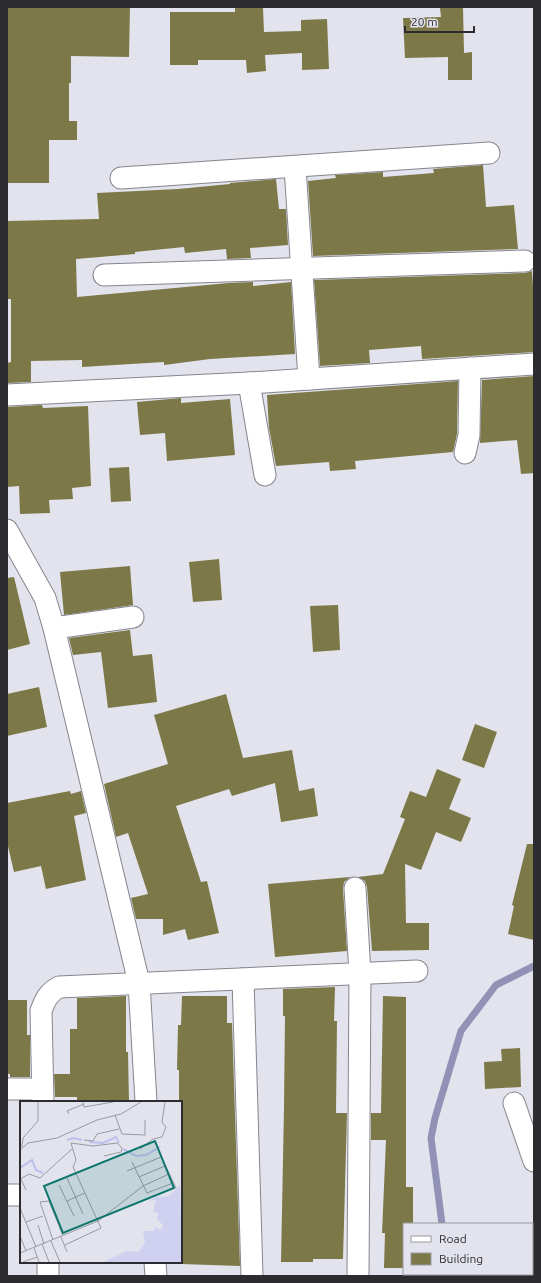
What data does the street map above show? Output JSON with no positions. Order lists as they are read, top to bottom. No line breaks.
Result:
{"legend":["Road","Building"],"scale_bar":"20 m"}
